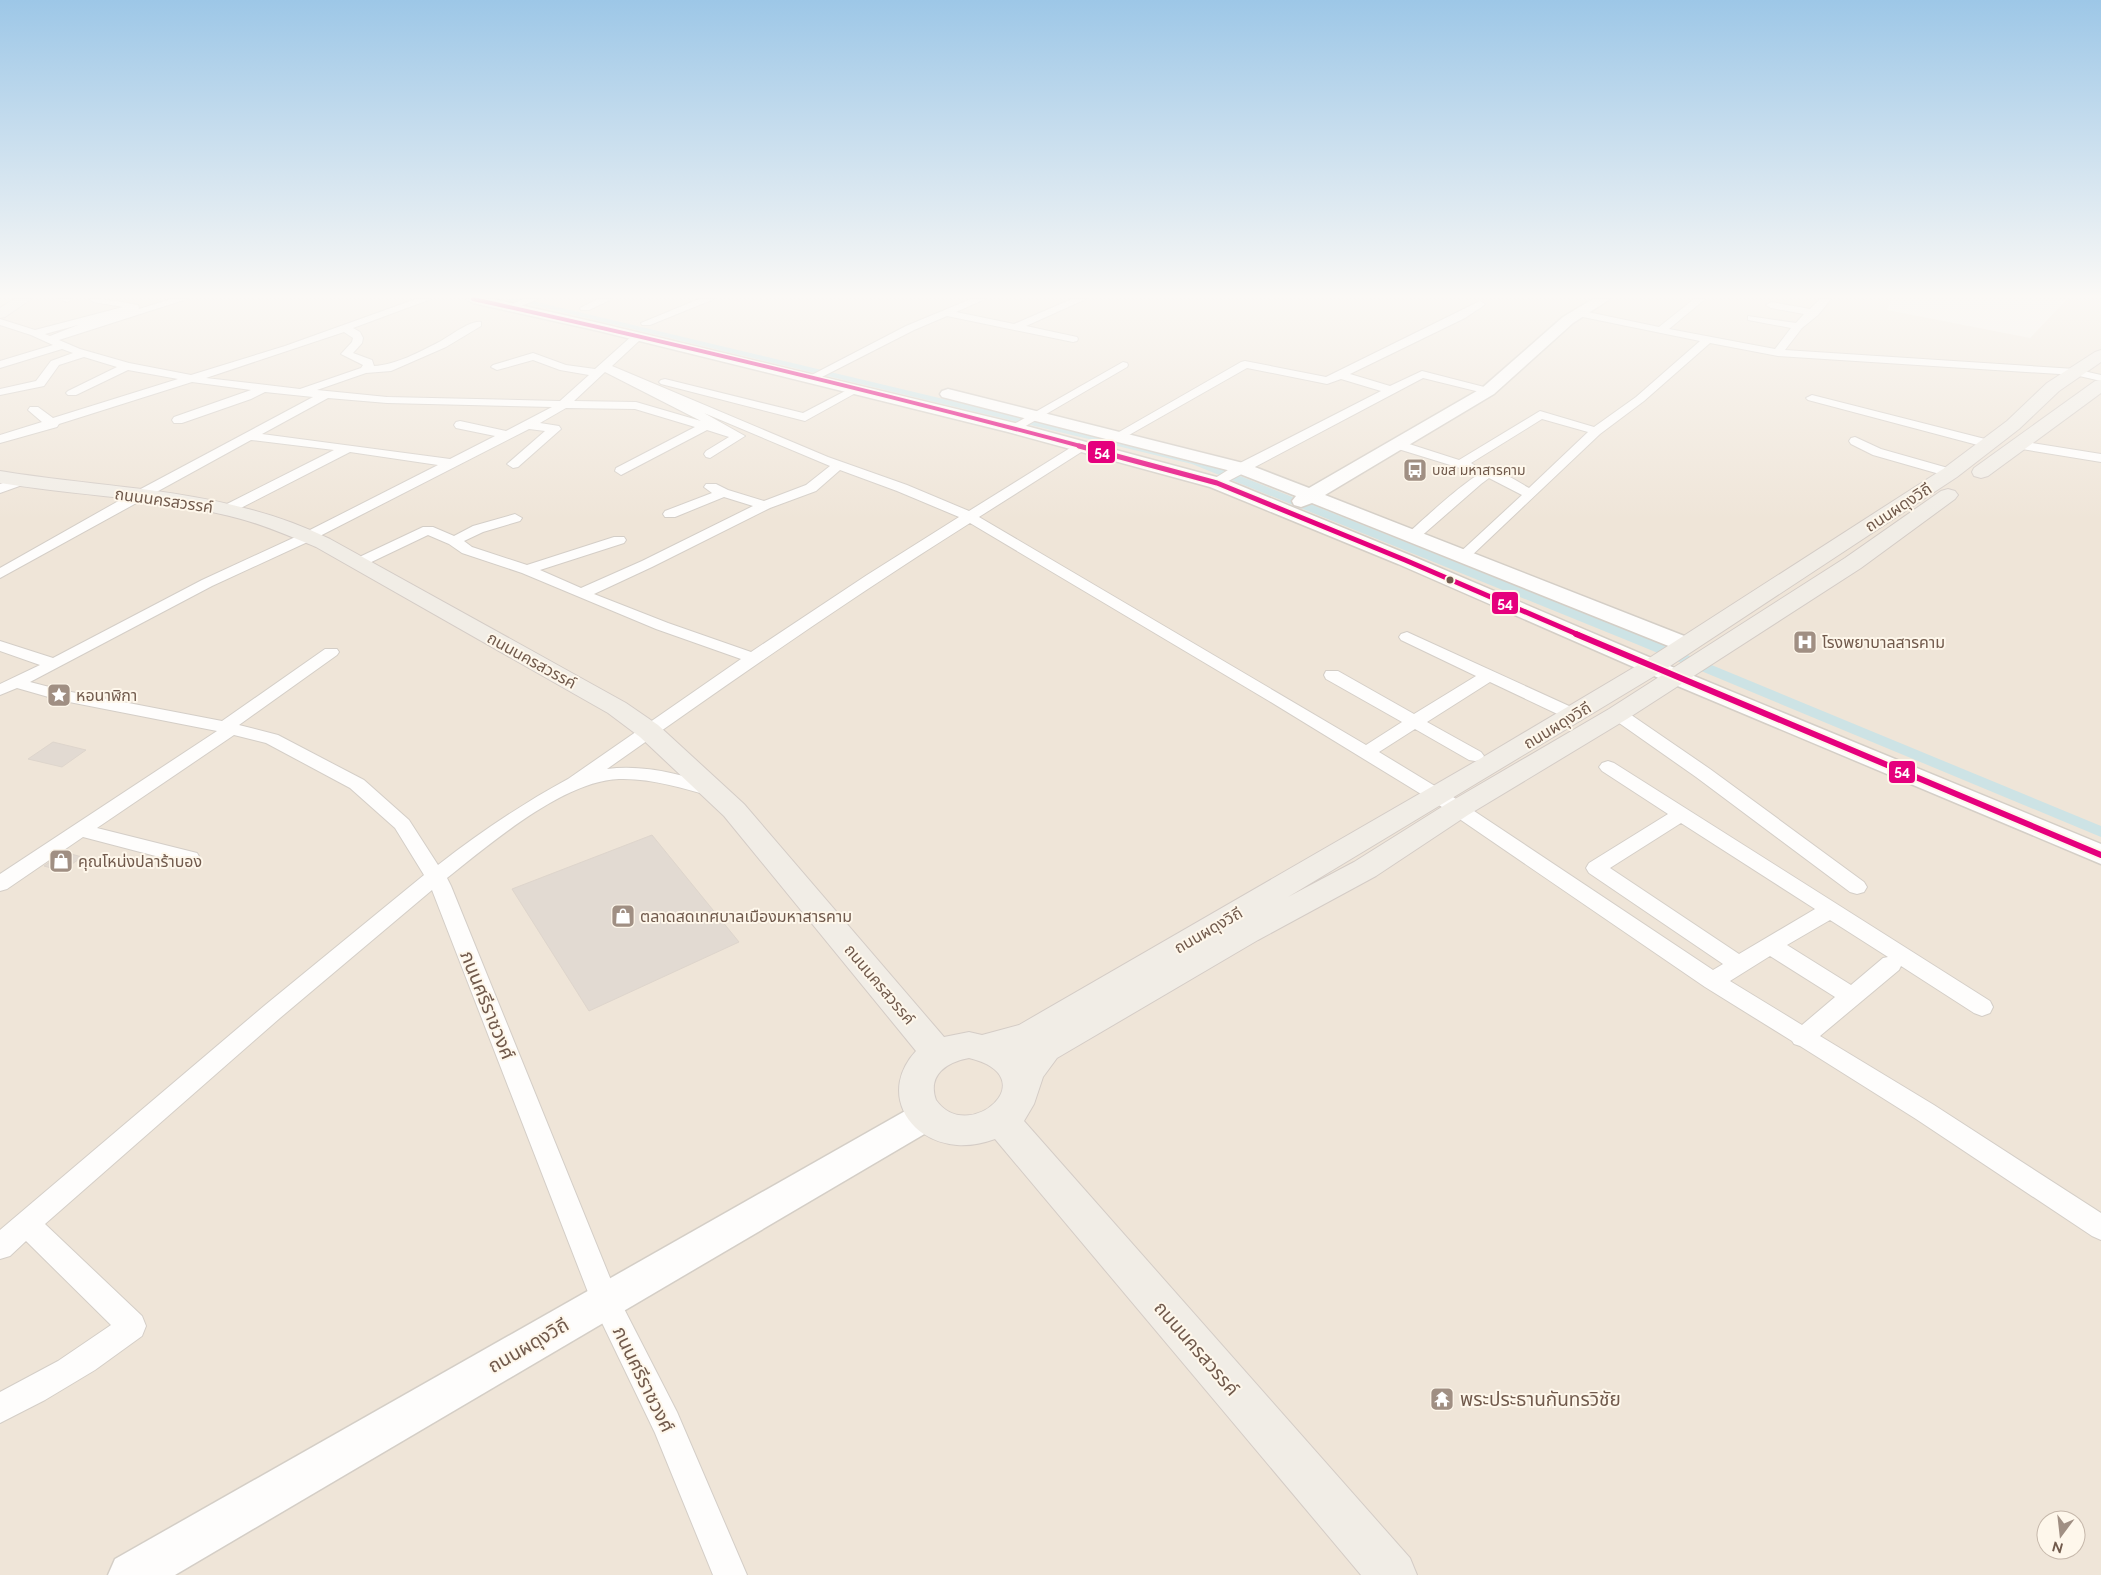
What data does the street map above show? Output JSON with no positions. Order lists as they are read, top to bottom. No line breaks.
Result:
{"streets":{"main road":["ถนนนครสวรรค์","ถนนผดุงวิถี"],"street":["ภนนศรีราชวงศ์"]},"crossings":[["ถนนนครสวรรค์","ถนนผดุงวิถี"],["ถนนผดุงวิถี","ภนนศรีราชวงศ์"]],"places":{"bus stop":["บขส มหาสารคาม"],"hospital":["โรงพยาบาลสารคาม"],"place":["หอนาฬิกา"],"shop":["คุณโหน่งปลาร้าบอง","ตลาดสดเทศบาลเมืองมหาสารคาม"],"temple":["พระประธานกันทรวิชัย"]},"lines":["transit line 54"],"north":"bottom"}
